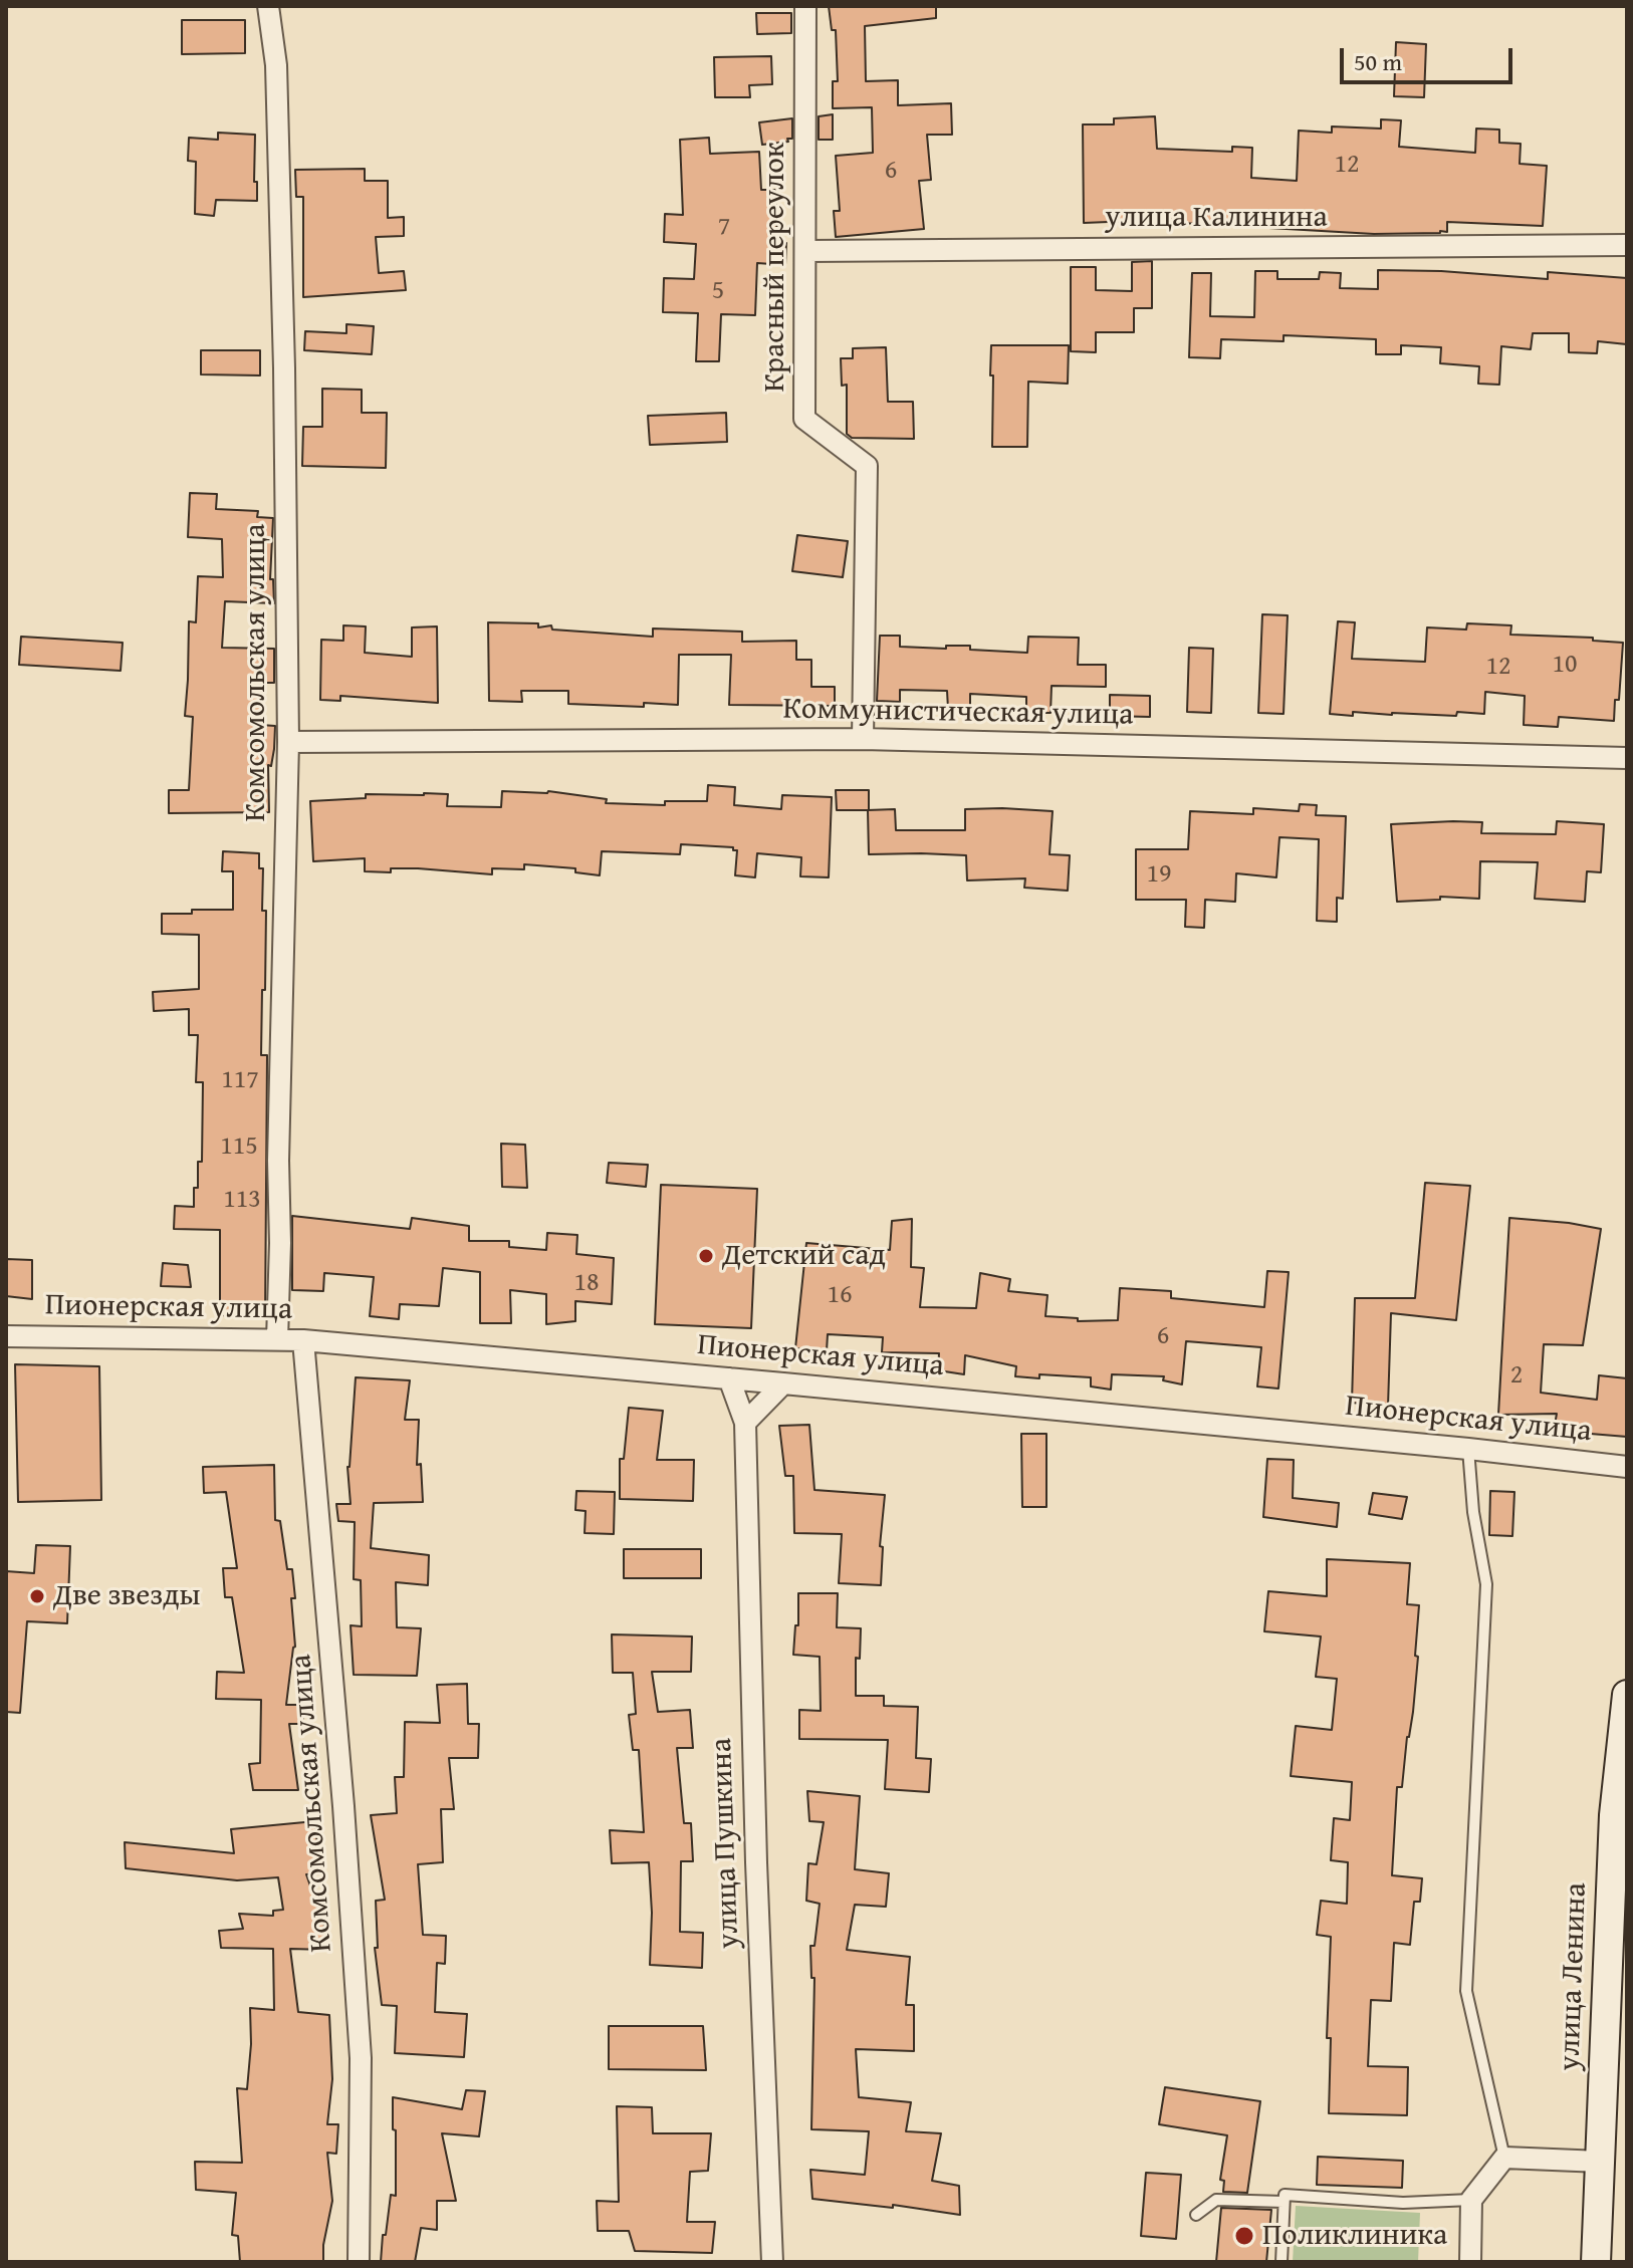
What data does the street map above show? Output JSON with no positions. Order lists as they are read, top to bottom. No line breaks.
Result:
{"streets":{"street":["улица Калинина","Красный переулок","Комсомольская улица","Коммунистическая улица","Пионерская улица","улица Пушкина","улица Ленина"]},"crossings":[["улица Калинина","Красный переулок"],["Красный переулок","Коммунистическая улица"],["Комсомольская улица","Коммунистическая улица"],["Комсомольская улица","Пионерская улица"],["Пионерская улица","улица Пушкина"]],"places":["Детский сад","Две звезды","Поликлиника"],"house_numbers":["12","6","7","5","10","12","19","117","115","113","18","16","6","2"],"scale_bar":"50 m"}
